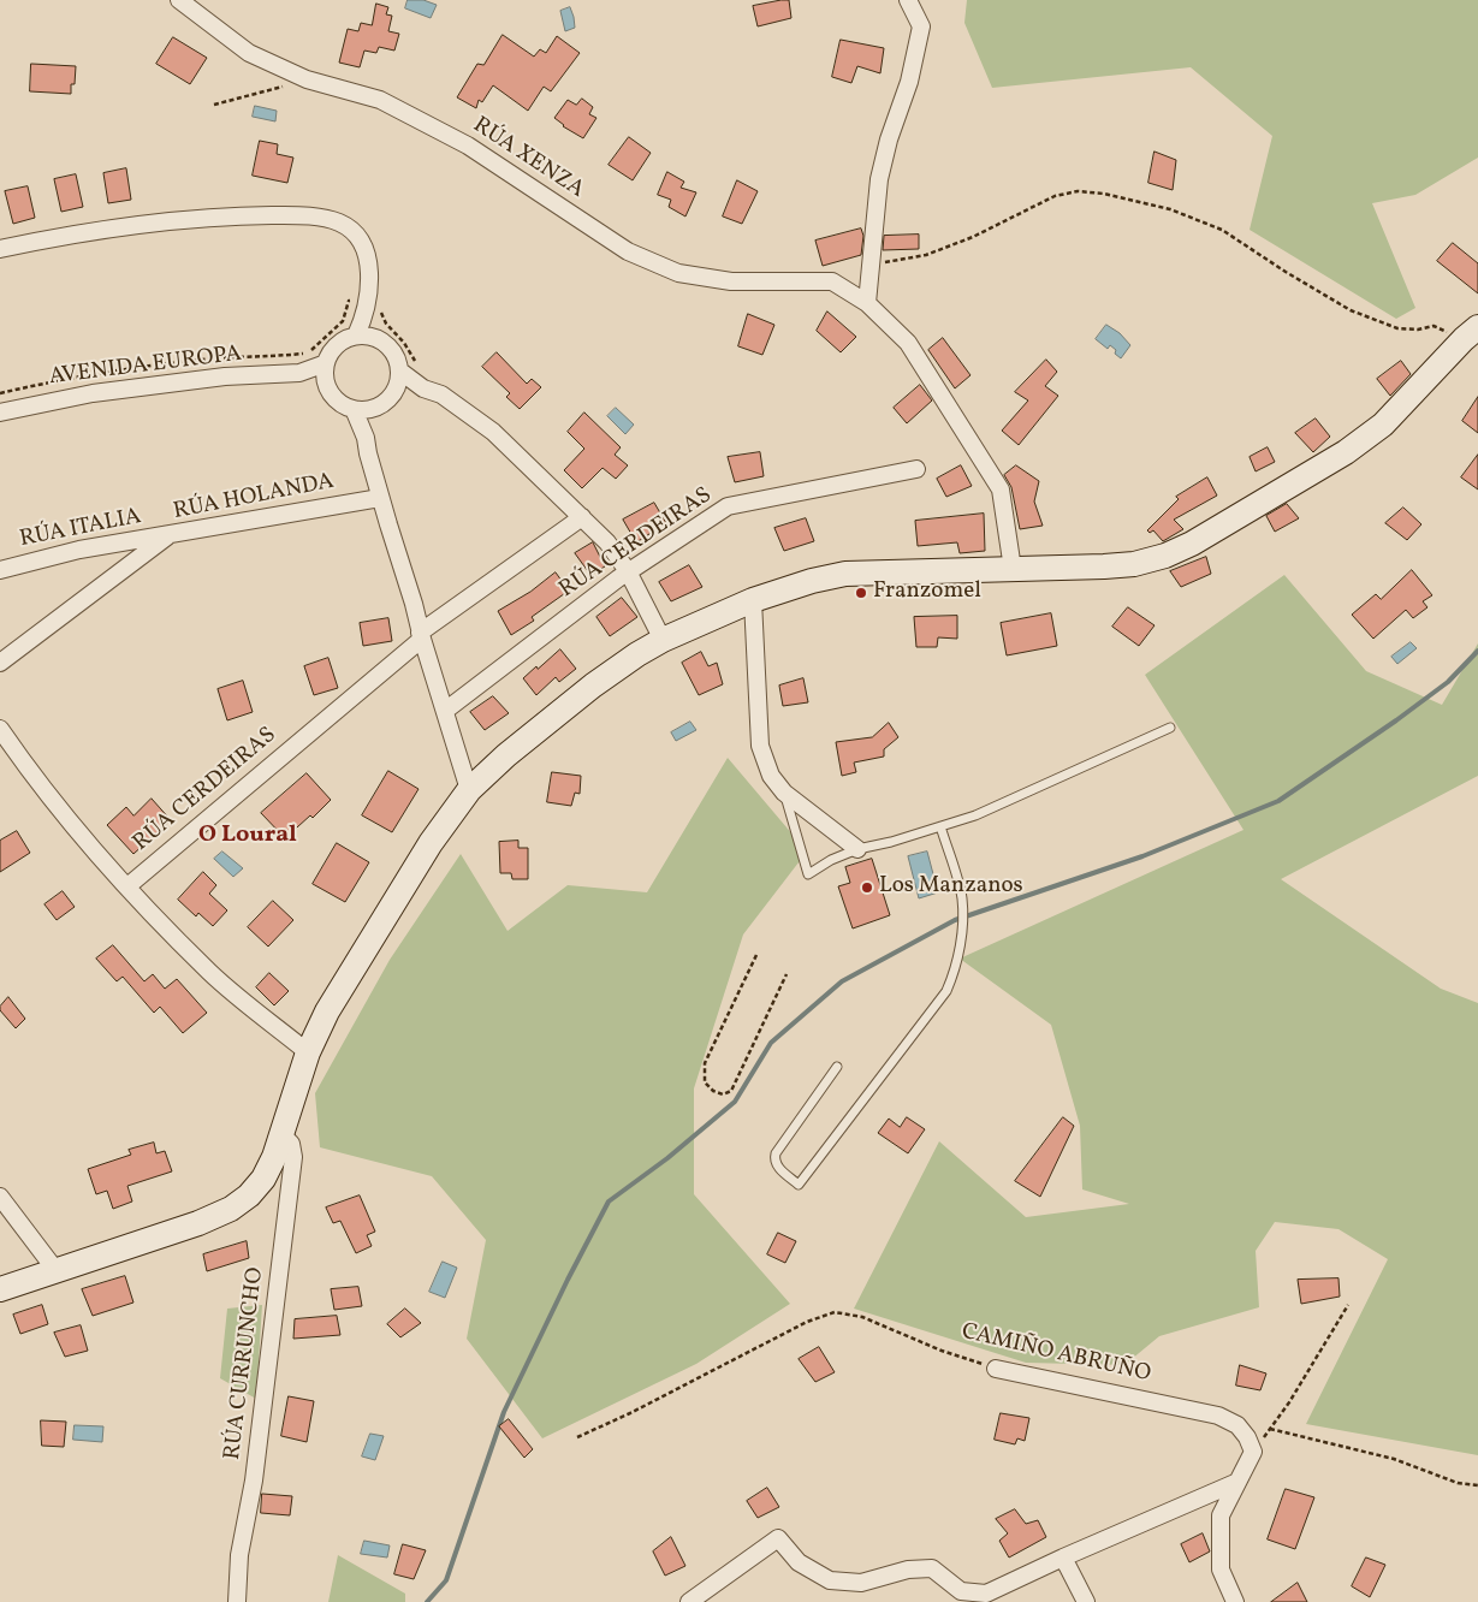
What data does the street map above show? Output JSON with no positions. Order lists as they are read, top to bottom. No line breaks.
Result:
{"streets":{"street":["RÚA XENZA","AVENIDA EUROPA","RÚA HOLANDA","RÚA ITALIA","RÚA CERDEIRAS","CAMIÑO ABRUÑO","RÚA CURRUNCHO"]},"crossings":[["RÚA HOLANDA","RÚA ITALIA"]],"districts":["O Loural"],"places":["Franzomel","Los Manzanos"]}
